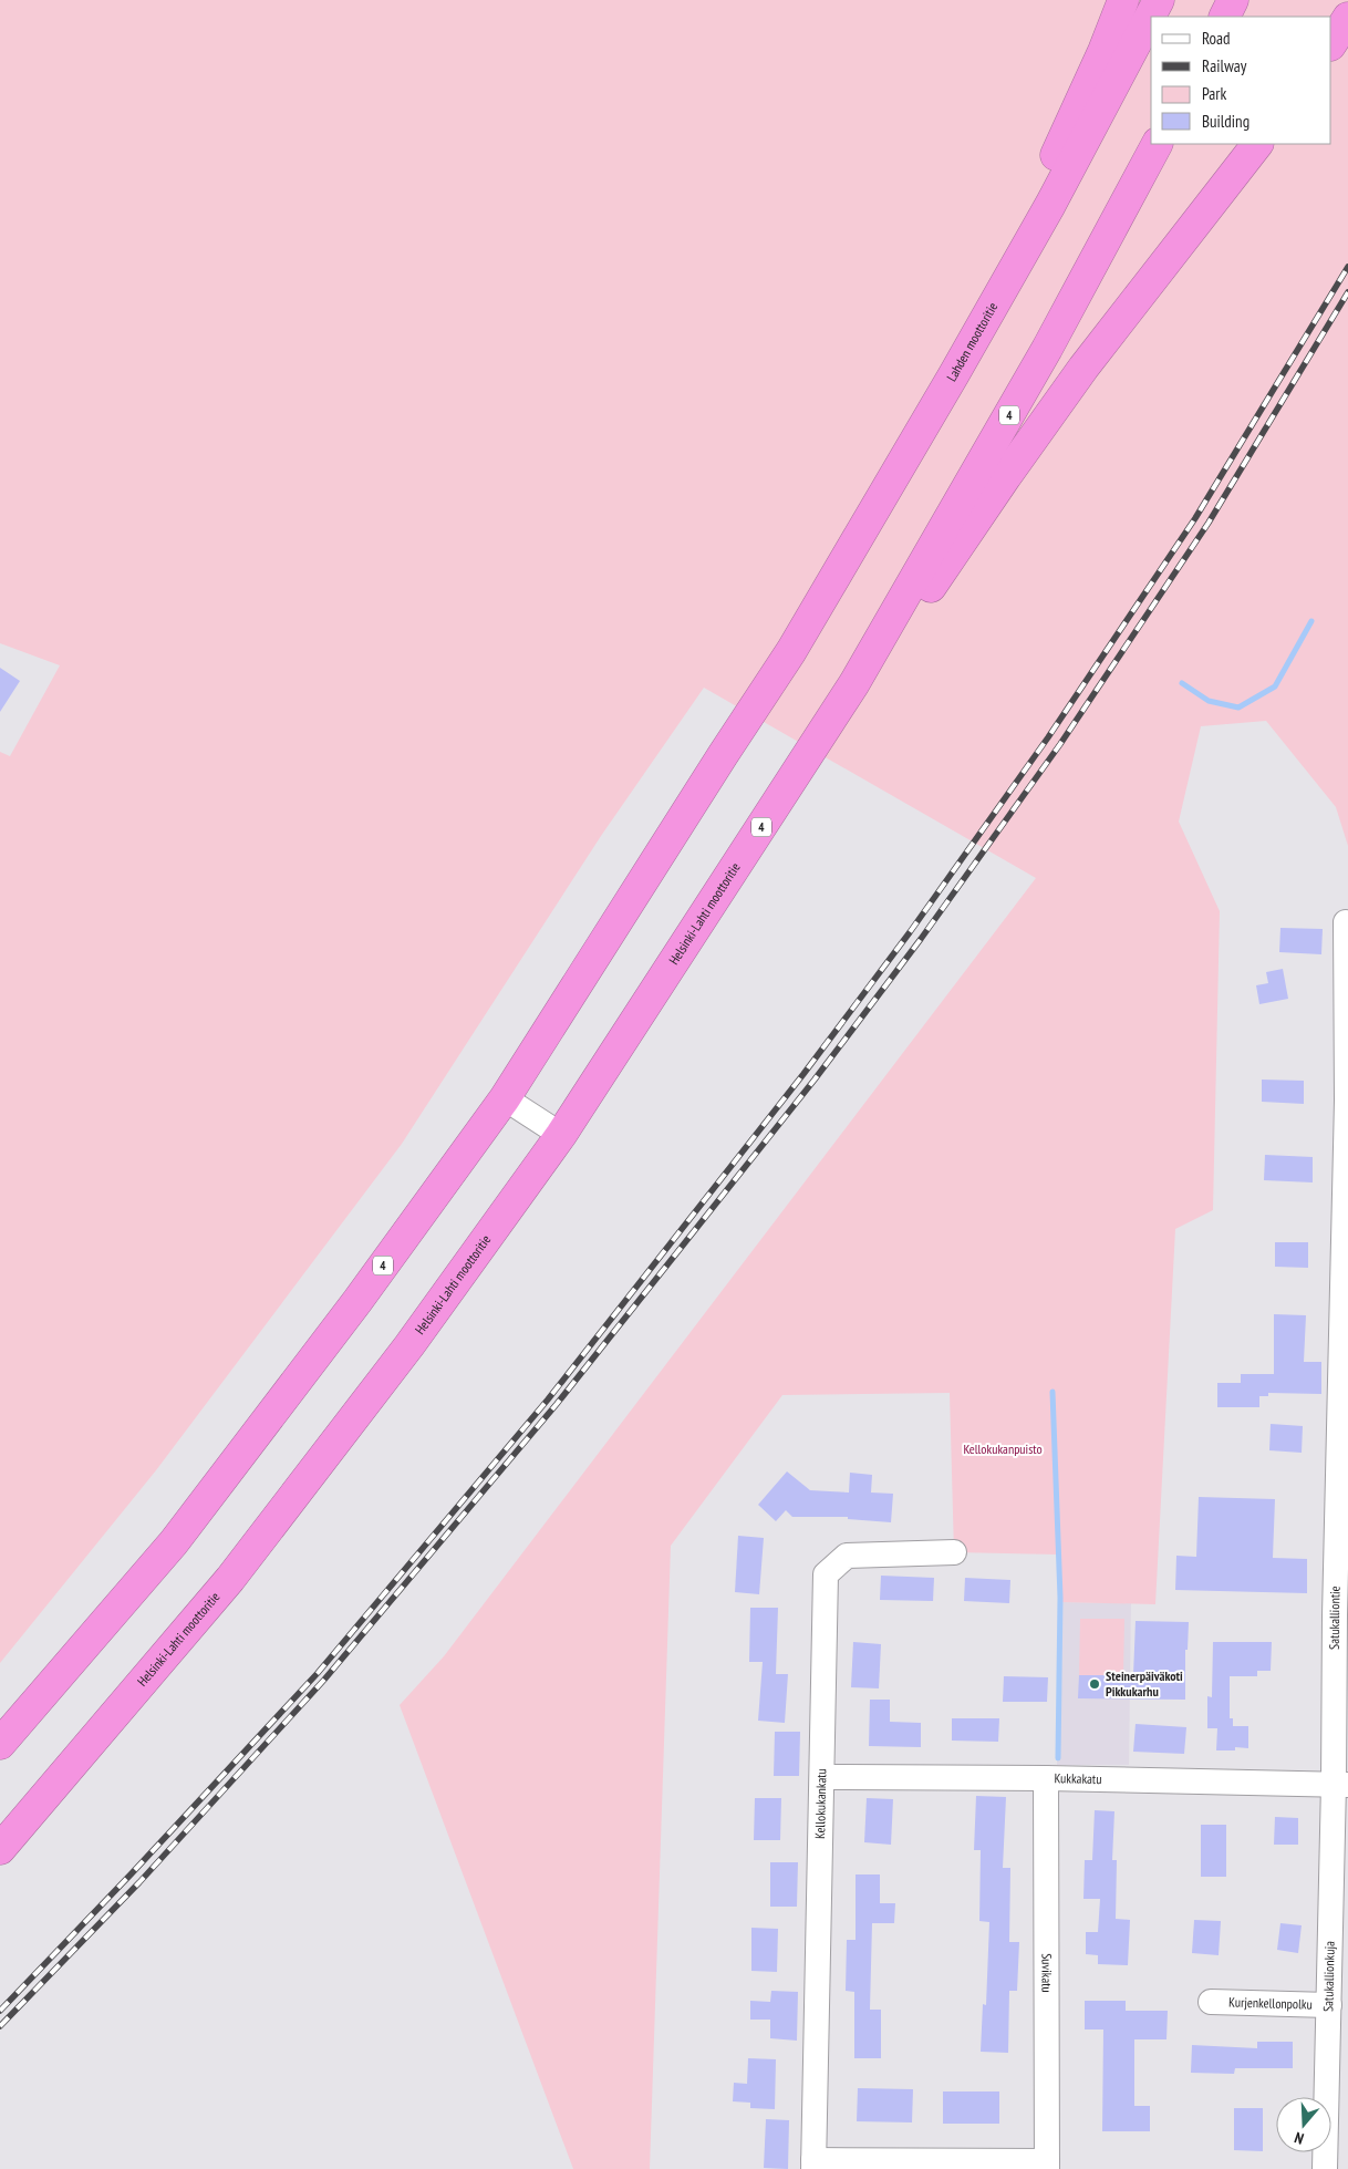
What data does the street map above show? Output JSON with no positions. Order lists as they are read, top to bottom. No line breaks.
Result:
{"streets":{"highway":["Lahden moottoritie","4","Helsinki-Lahti moottoritie"],"street":["Satukalliontie","Kukkakatu","Kellokukankatu","Suvikatu","Satukallionkuja","Kurjenkellonpolku"]},"crossings":[["Lahden moottoritie","4"],["4","Helsinki-Lahti moottoritie"],["Satukalliontie","Kukkakatu"],["Satukalliontie","Satukallionkuja"],["Kukkakatu","Kellokukankatu"],["Kukkakatu","Suvikatu"],["Kukkakatu","Satukallionkuja"],["Satukallionkuja","Kurjenkellonpolku"]],"parks":["Kellokukanpuisto"],"places":["Steinerpäiväkoti Pikkukarhu"],"legend":["Road","Railway","Park","Building"],"north":"bottom"}
